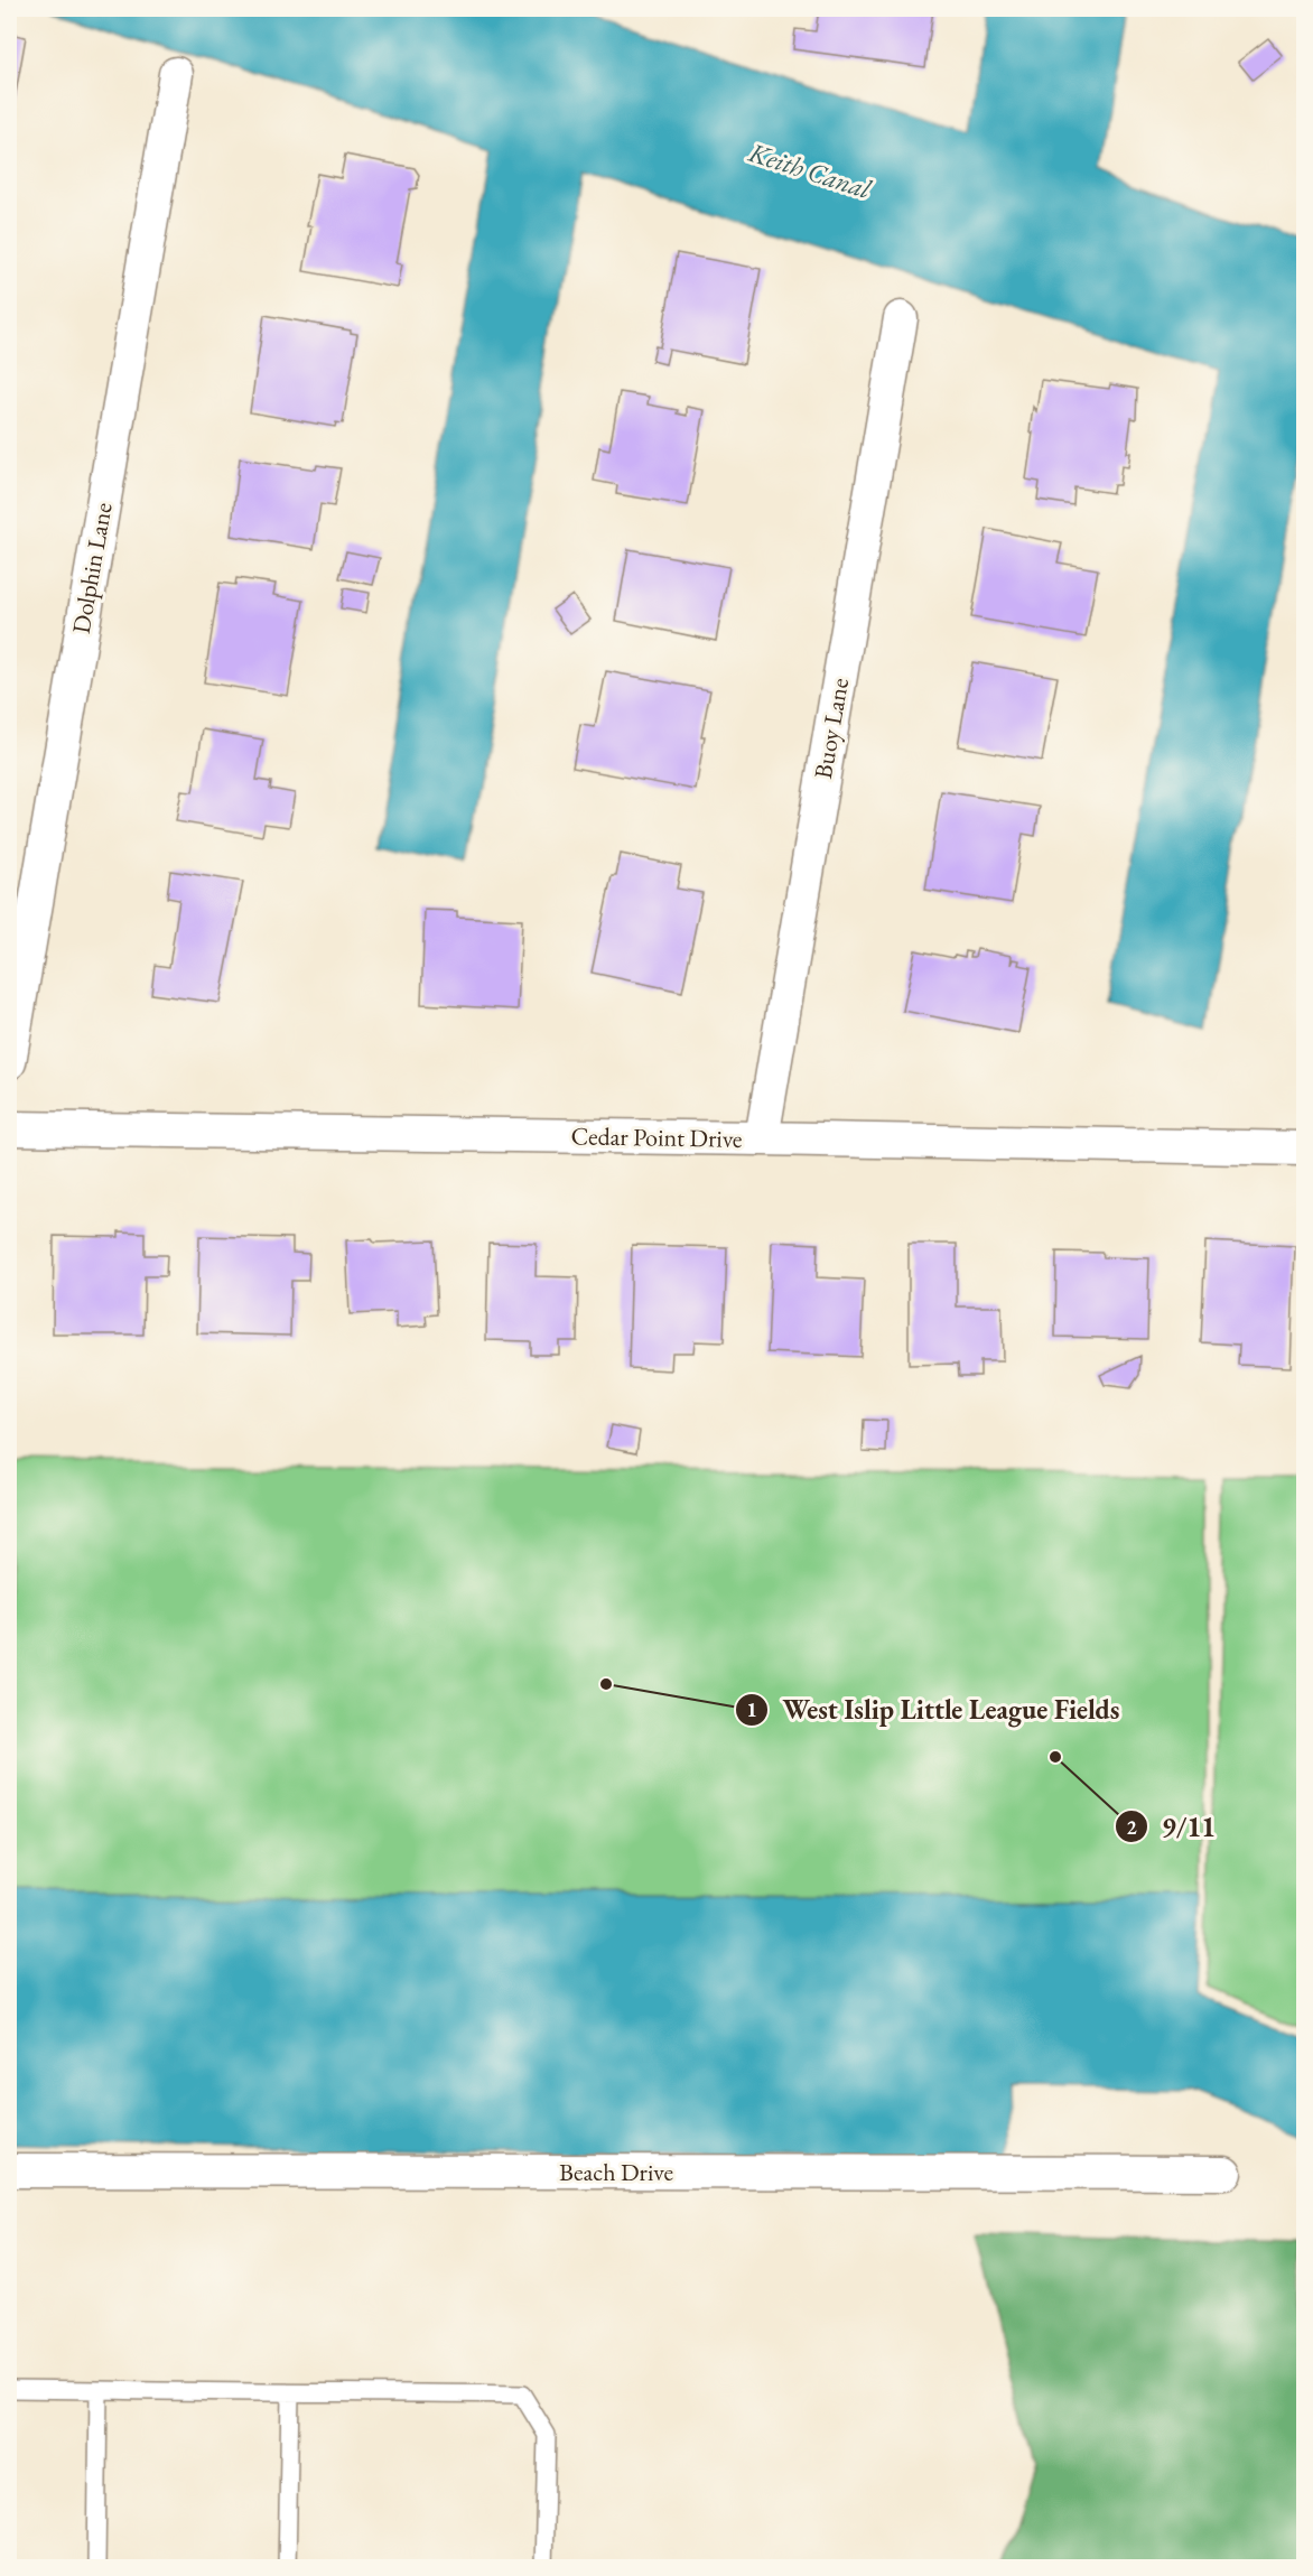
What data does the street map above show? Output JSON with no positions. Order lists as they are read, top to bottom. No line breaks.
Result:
{"streets":{"street":["Dolphin Lane","Buoy Lane","Cedar Point Drive","Beach Drive"]},"crossings":[["Buoy Lane","Cedar Point Drive"]],"water":["Keith Canal"],"places":["West Islip Little League Fields","9/11"]}
